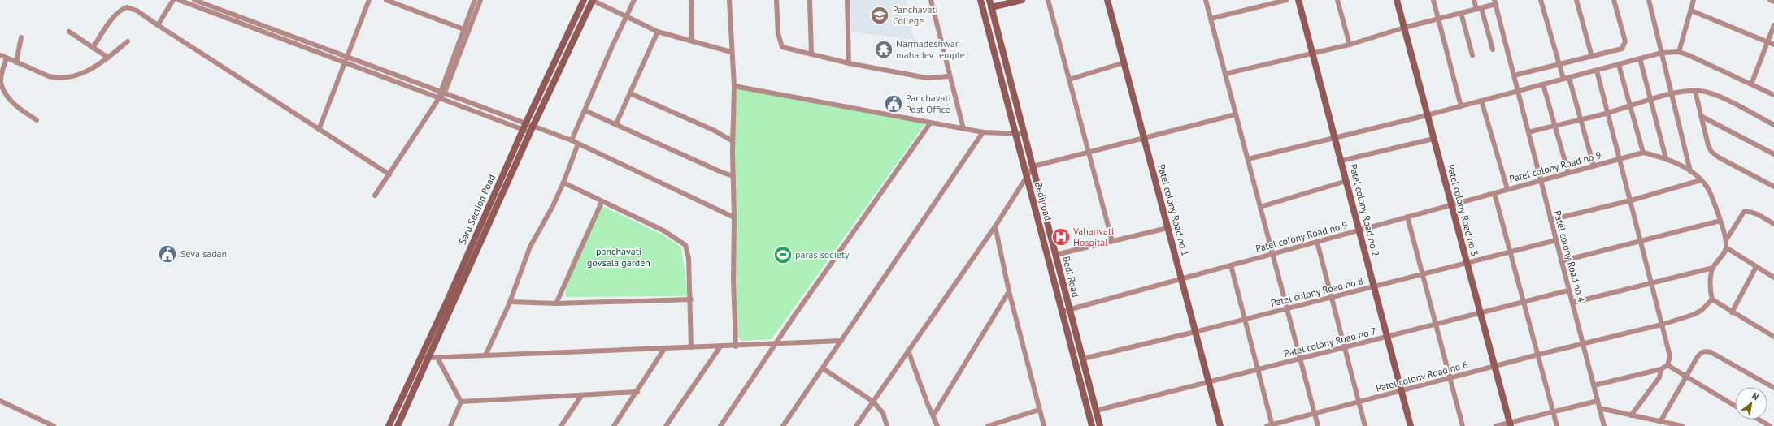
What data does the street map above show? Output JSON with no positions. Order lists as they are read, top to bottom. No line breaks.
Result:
{"streets":{"street":["Patel colony Road no 9","Bedi road","Saru Section Road","Patel colony Road no 1","Patel colony Road no 2","Patel colony Road no 3","Patel colony Road no 4","Bedi Road","Patel colony Road no 8","Patel colony Road no 7","Patel colony Road no 6"]},"crossings":[["Patel colony Road no 9","Bedi road"],["Patel colony Road no 9","Patel colony Road no 1"],["Patel colony Road no 9","Patel colony Road no 2"],["Patel colony Road no 9","Patel colony Road no 3"],["Patel colony Road no 9","Patel colony Road no 4"],["Patel colony Road no 9","Bedi Road"],["Bedi road","Bedi Road"],["Patel colony Road no 1","Patel colony Road no 8"],["Patel colony Road no 1","Patel colony Road no 7"],["Patel colony Road no 2","Patel colony Road no 8"],["Patel colony Road no 2","Patel colony Road no 7"],["Patel colony Road no 2","Patel colony Road no 6"],["Patel colony Road no 3","Patel colony Road no 8"],["Patel colony Road no 3","Patel colony Road no 7"],["Patel colony Road no 3","Patel colony Road no 6"],["Patel colony Road no 4","Patel colony Road no 8"],["Patel colony Road no 4","Patel colony Road no 7"],["Patel colony Road no 4","Patel colony Road no 6"],["Bedi Road","Patel colony Road no 8"],["Bedi Road","Patel colony Road no 7"]],"parks":["panchavati govsala garden"],"places":{"school or university":["Panchavati College"],"temple":["Narmadeshwar mahadev temple"],"public building":["Panchavati Post Office","Seva sadan"],"hospital":["Vahanvati Hospital"],"sports":["paras society"]},"north":"top right"}
